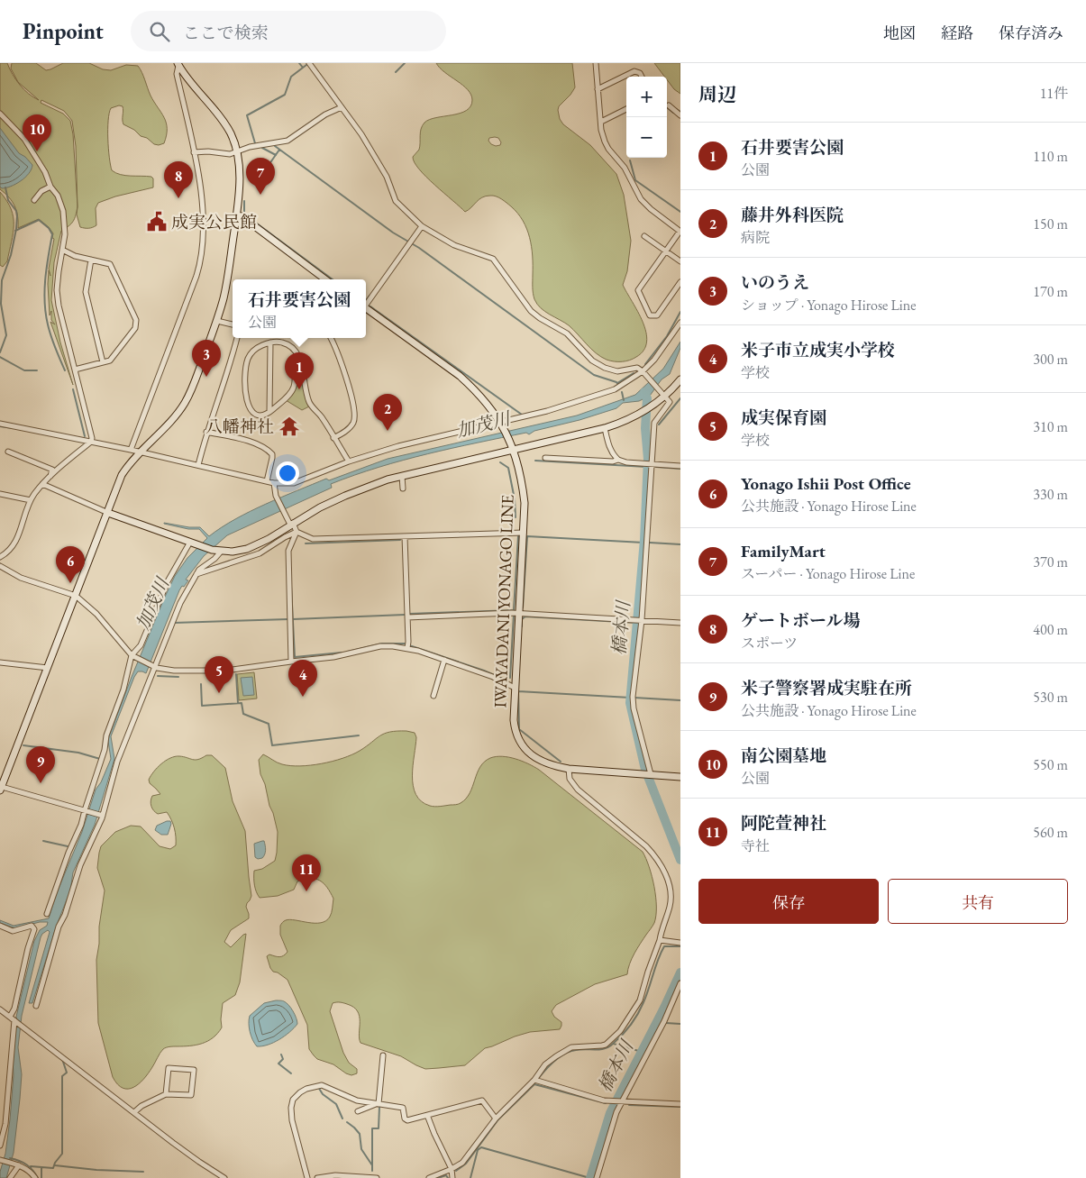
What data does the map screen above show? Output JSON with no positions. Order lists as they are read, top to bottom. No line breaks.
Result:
{"streets":{"main road":["IWAYADANI YONAGO LINE"]},"water":["加茂川","橋本川"],"places":{"public building":["成実公民館"],"temple":["八幡神社"]},"page":{"header":"Pinpoint","search":"ここで検索","nav":["地図","経路","保存済み"],"heading":["周辺","11件"],"map_buttons":["+","−"],"pins":["10","7","8","3","1","2","6","5","4","9","11"],"list":[{"mark":"1","name":"石井要害公園","note":"公園","value":"110 m"},{"mark":"2","name":"藤井外科医院","note":"病院","value":"150 m"},{"mark":"3","name":"いのうえ","note":"ショップ · Yonago Hirose Line","value":"170 m"},{"mark":"4","name":"米子市立成実小学校","note":"学校","value":"300 m"},{"mark":"5","name":"成実保育園","note":"学校","value":"310 m"},{"mark":"6","name":"Yonago Ishii Post Office","note":"公共施設 · Yonago Hirose Line","value":"330 m"},{"mark":"7","name":"FamilyMart","note":"スーパー · Yonago Hirose Line","value":"370 m"},{"mark":"8","name":"ゲートボール場","note":"スポーツ","value":"400 m"},{"mark":"9","name":"米子警察署成実駐在所","note":"公共施設 · Yonago Hirose Line","value":"530 m"},{"mark":"10","name":"南公園墓地","note":"公園","value":"550 m"},{"mark":"11","name":"阿陀萱神社","note":"寺社","value":"560 m"}],"popup":["石井要害公園","公園"],"buttons":["保存","共有"]}}
